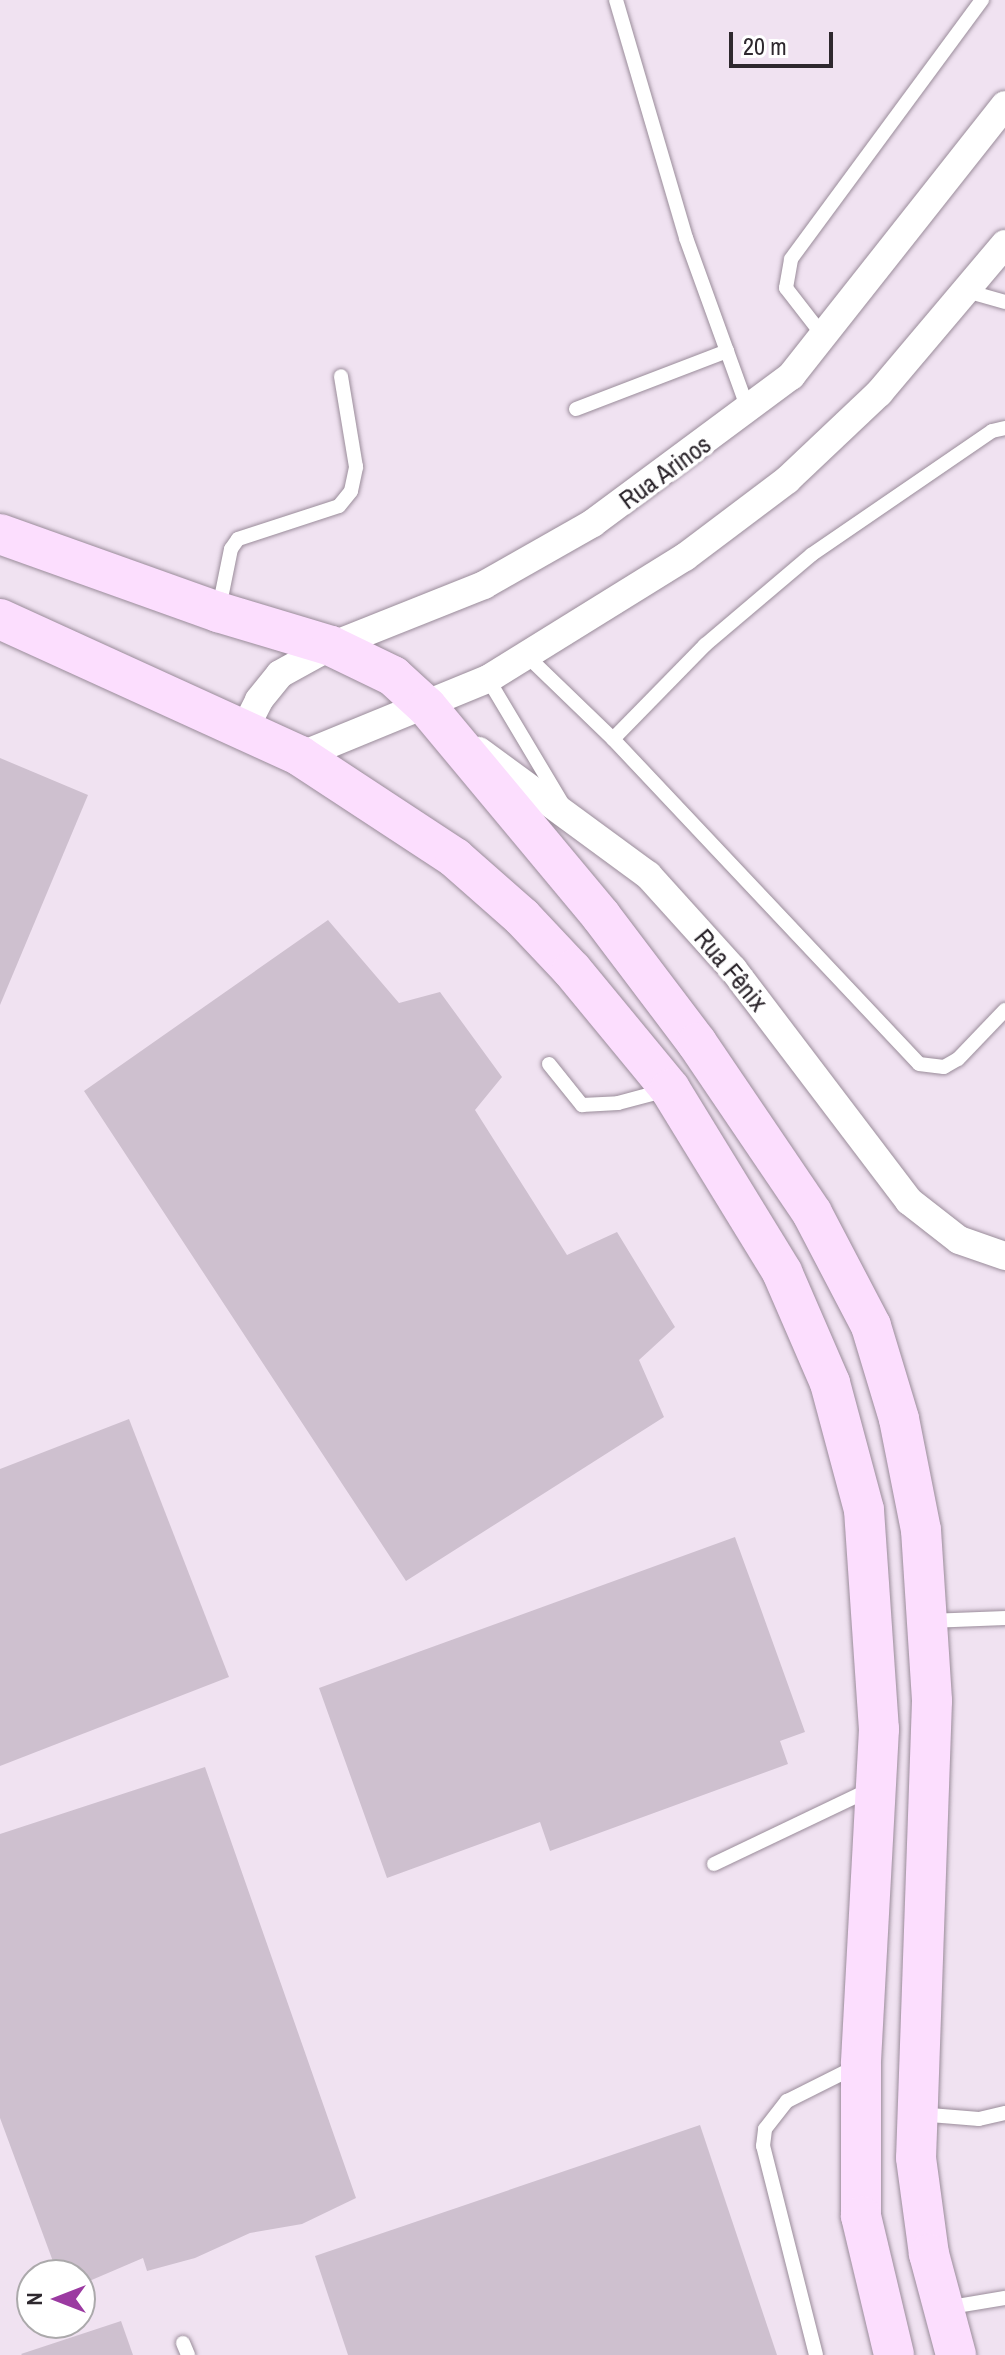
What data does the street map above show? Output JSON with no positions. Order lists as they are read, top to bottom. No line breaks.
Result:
{"streets":{"street":["Rua Arinos","Rua Fênix"]},"scale_bar":"20 m","north":"left"}
